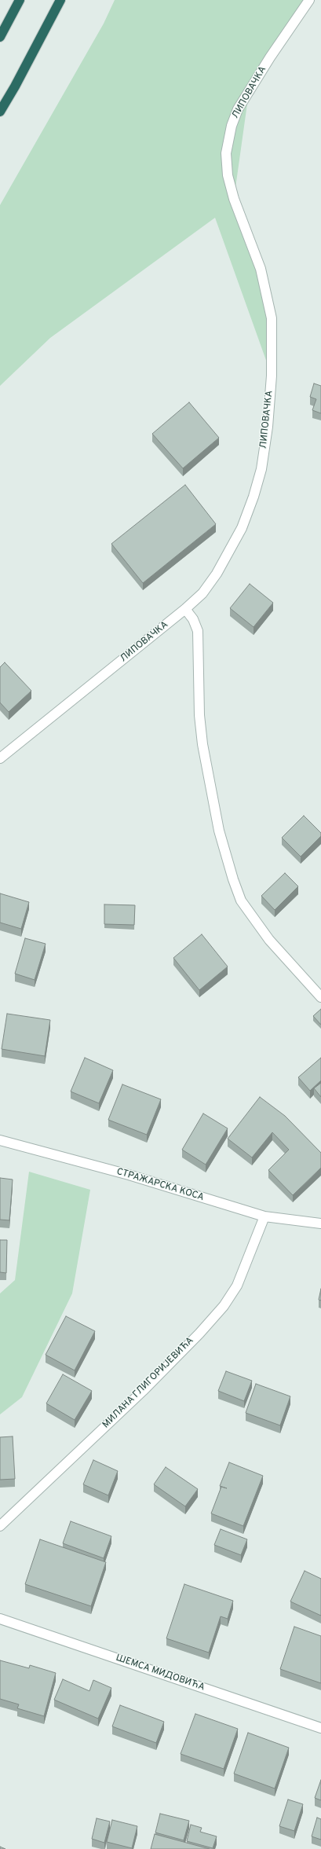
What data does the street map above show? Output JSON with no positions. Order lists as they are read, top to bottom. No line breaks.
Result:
{"streets":{"street":["ЛИПОВАЧКА","СТРАЖАРСКА КОСА","МИЛАНА ГЛИГОРИЈЕВИЋА","ШЕМСА МИДОВИЋА"]},"crossings":[["СТРАЖАРСКА КОСА","МИЛАНА ГЛИГОРИЈЕВИЋА"]]}
